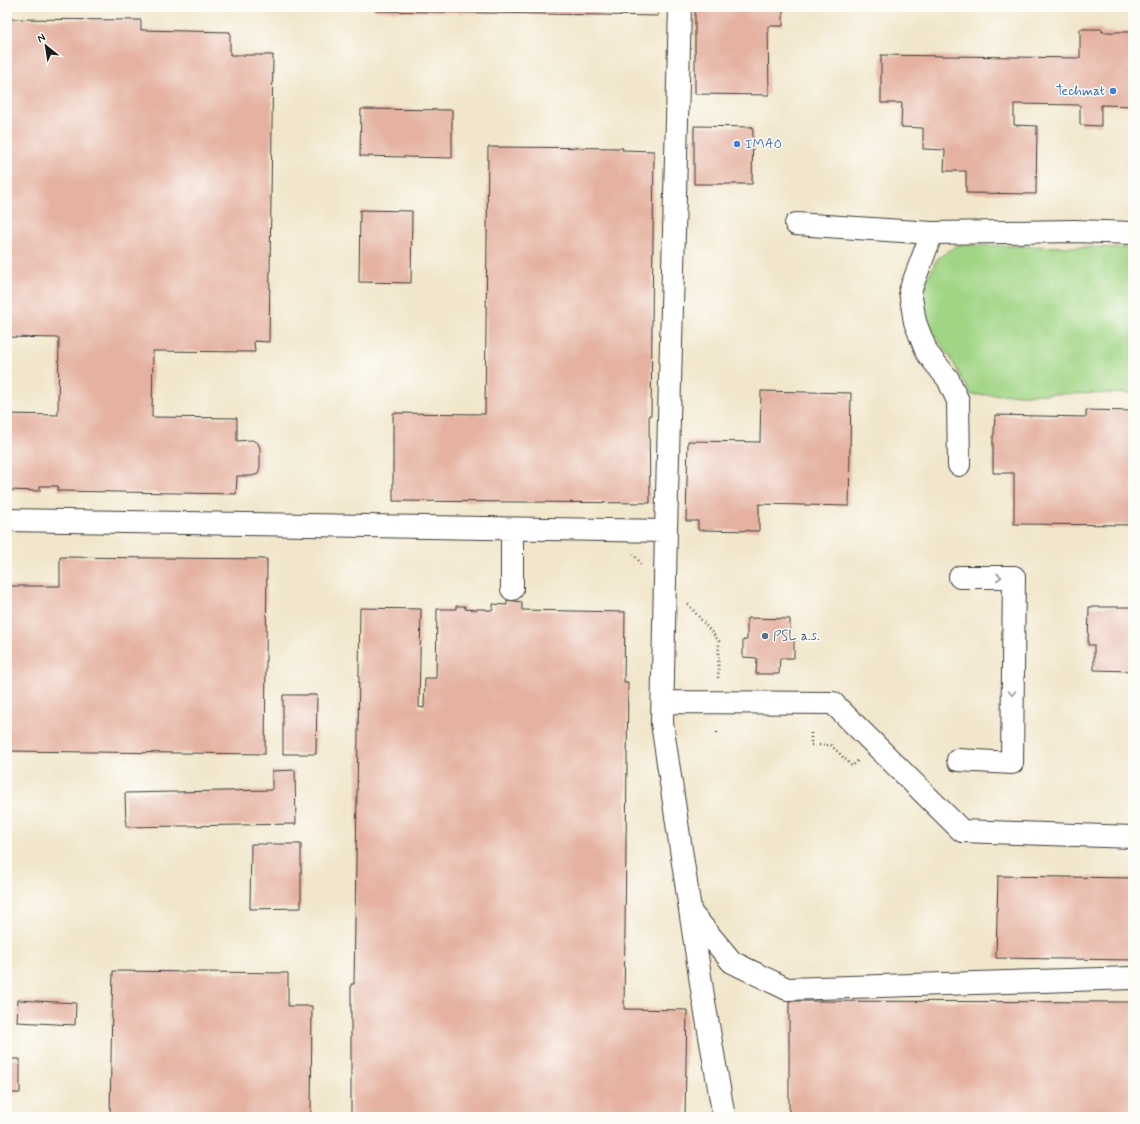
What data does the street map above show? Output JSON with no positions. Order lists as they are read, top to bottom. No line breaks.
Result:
{"places":["Techmat","IMAO","PSL a.s."],"north":"top left"}
